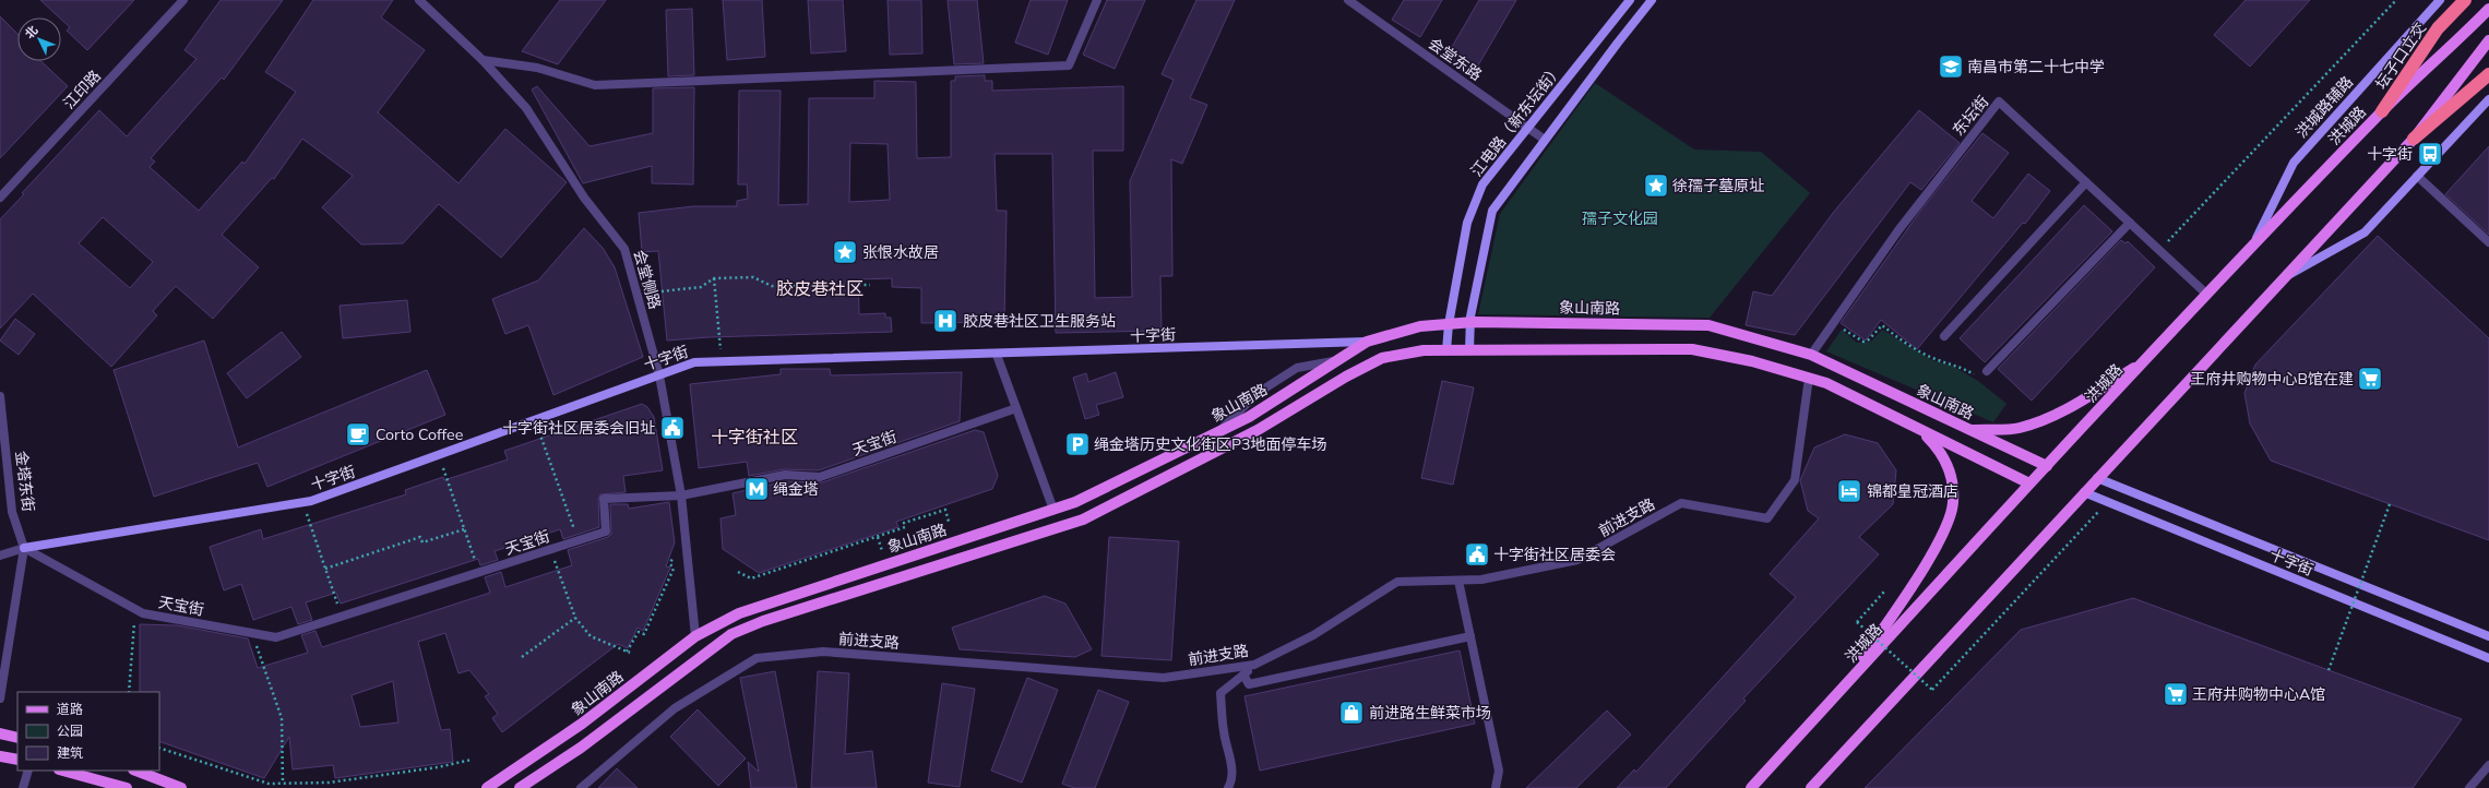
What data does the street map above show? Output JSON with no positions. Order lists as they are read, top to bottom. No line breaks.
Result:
{"streets":{"highway":["坛子口立交"],"main road":["洪城路","象山南路"],"street":["会堂东路","江印路","洪城路辅路","东坛街","江电路（新东坛街）","会堂侧路","十字街","天宝街","金塔东街","前进支路"]},"crossings":[["坛子口立交","洪城路"],["会堂东路","江电路（新东坛街）"],["洪城路辅路","洪城路"],["东坛街","洪城路"],["东坛街","象山南路"],["江电路（新东坛街）","象山南路"],["洪城路","象山南路"],["会堂侧路","象山南路"],["会堂侧路","十字街"],["会堂侧路","天宝街"],["象山南路","十字街"],["象山南路","前进支路"],["十字街","天宝街"],["十字街","金塔东街"],["天宝街","金塔东街"]],"districts":["胶皮巷社区","十字街社区"],"parks":["孺子文化园"],"places":{"school or university":["南昌市第二十七中学"],"bus stop":["十字街"],"place":["徐孺子墓原址","张恨水故居"],"hospital":["胶皮巷社区卫生服务站"],"supermarket":["王府井购物中心B馆在建","王府井购物中心A馆"],"public building":["十字街社区居委会旧址","十字街社区居委会"],"cafe":["Corto Coffee"],"parking":["绳金塔历史文化街区P3地面停车场"],"metro station":["绳金塔"],"hotel":["锦都皇冠酒店"],"shop":["前进路生鲜菜市场"]},"legend":["道路","公园","建筑"],"north":"top left"}
